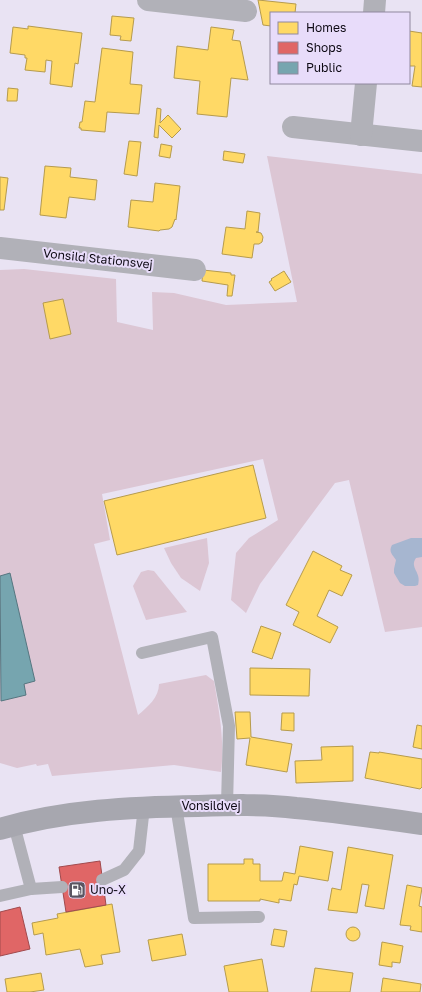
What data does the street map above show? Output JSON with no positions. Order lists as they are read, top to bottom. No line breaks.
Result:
{"streets":{"main road":["Vonsildvej"],"street":["Vonsild Stationsvej"]},"places":{"fuel station":["Uno-X"]},"legend":["Homes","Shops","Public"]}
